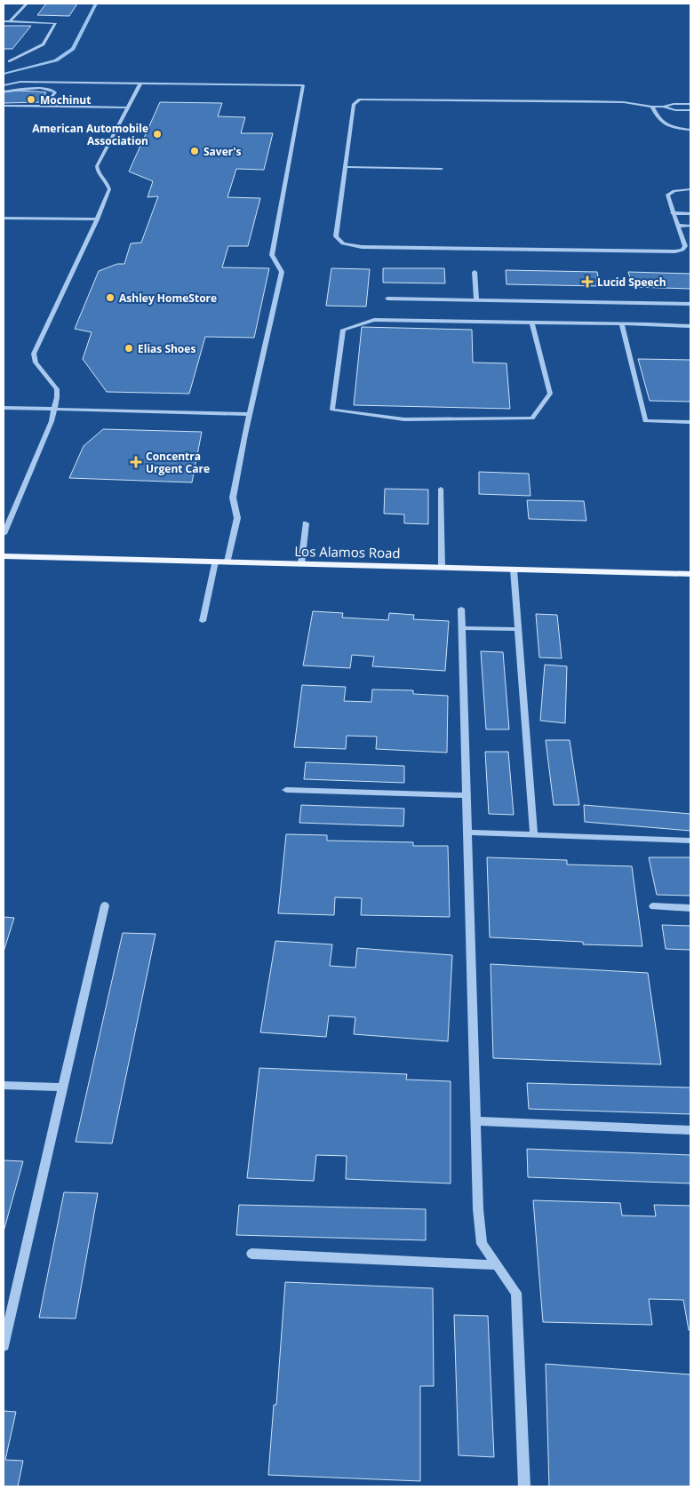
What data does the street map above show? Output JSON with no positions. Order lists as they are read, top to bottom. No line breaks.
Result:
{"streets":{"main road":["Los Alamos Road"]},"places":{"other":["Mochinut","American Automobile Association","Saver's","Ashley HomeStore","Elias Shoes"],"health":["Lucid Speech","Concentra Urgent Care"]}}
